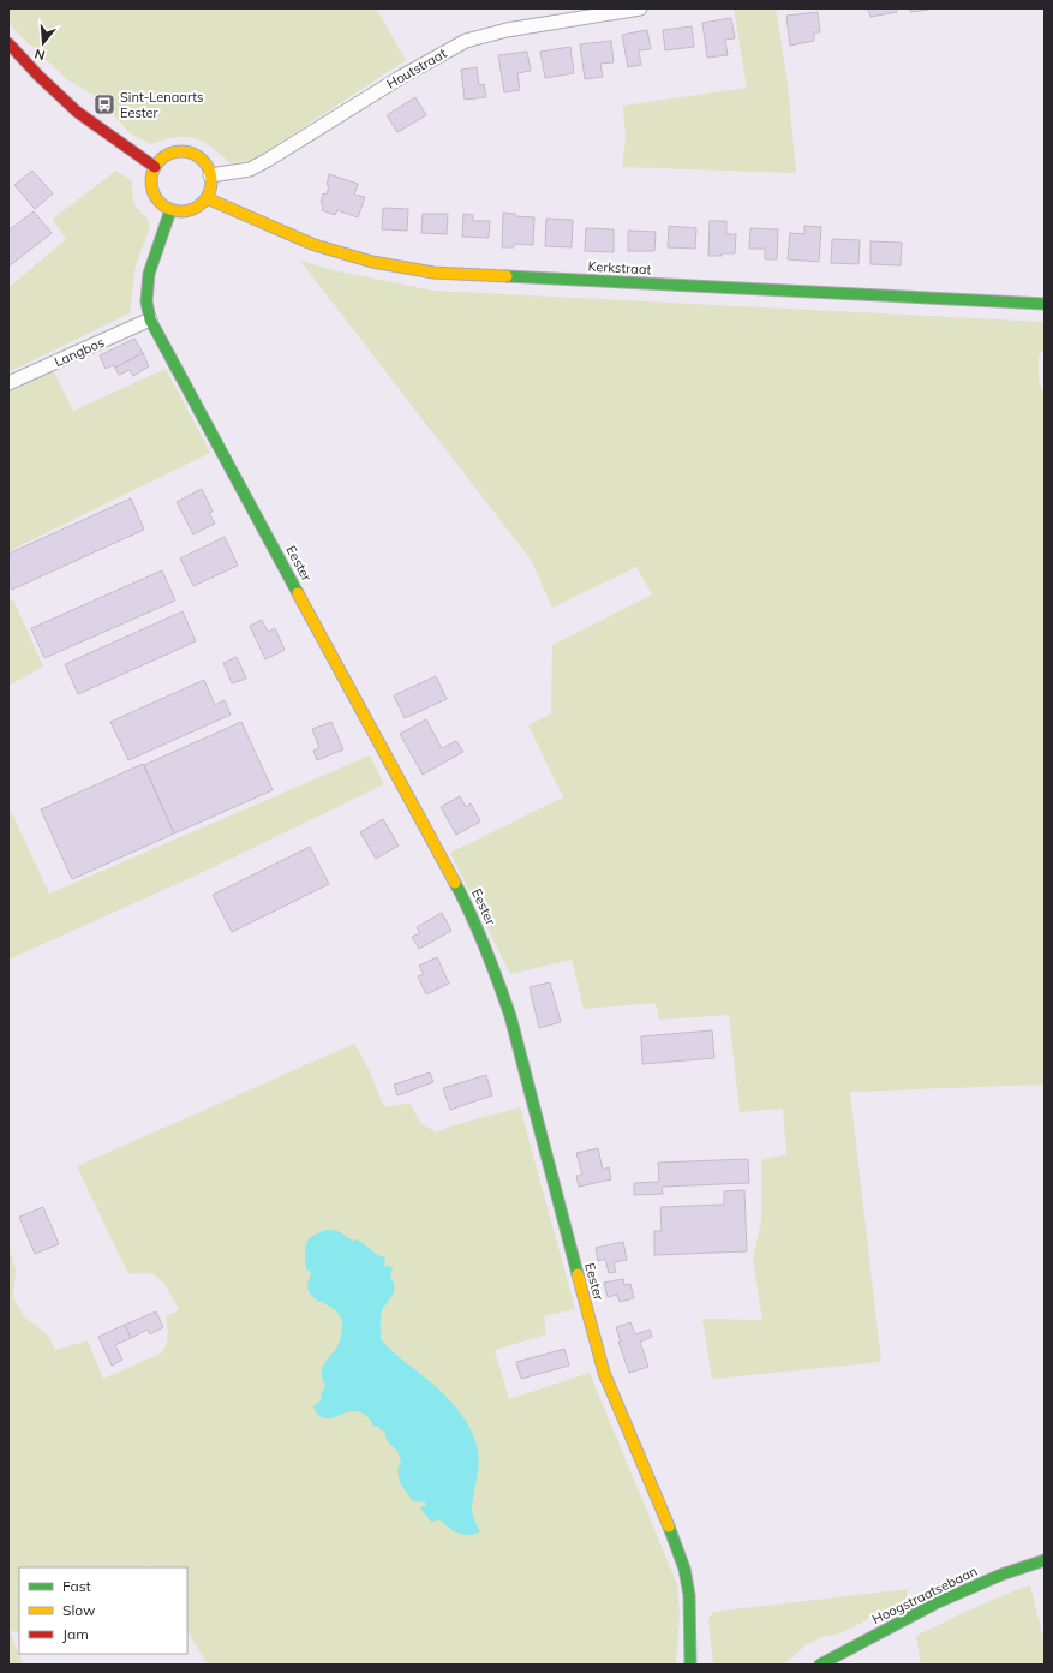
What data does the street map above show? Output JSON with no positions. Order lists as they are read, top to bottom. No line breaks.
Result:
{"streets":{"main road":["Kerkstraat","Eester","Hoogstraatsebaan"],"street":["Houtstraat","Langbos"]},"crossings":[["Houtstraat","Kerkstraat"],["Houtstraat","Eester"],["Kerkstraat","Eester"],["Langbos","Eester"]],"places":{"bus stop":["Sint-Lenaarts Eester"]},"legend":["Fast","Slow","Jam"],"north":"bottom"}
